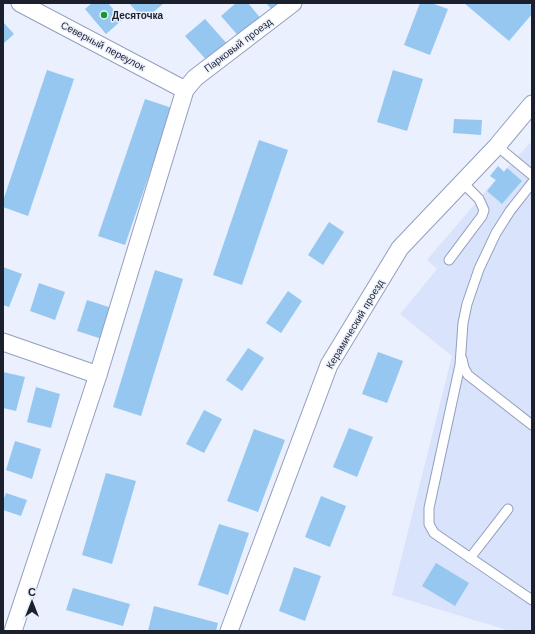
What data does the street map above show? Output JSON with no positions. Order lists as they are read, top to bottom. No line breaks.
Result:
{"streets":{"street":["Парковый проезд","Северный переулок","Керамический проезд"]},"crossings":[["Парковый проезд","Северный переулок"]],"places":["Десяточка"],"north":"top"}
